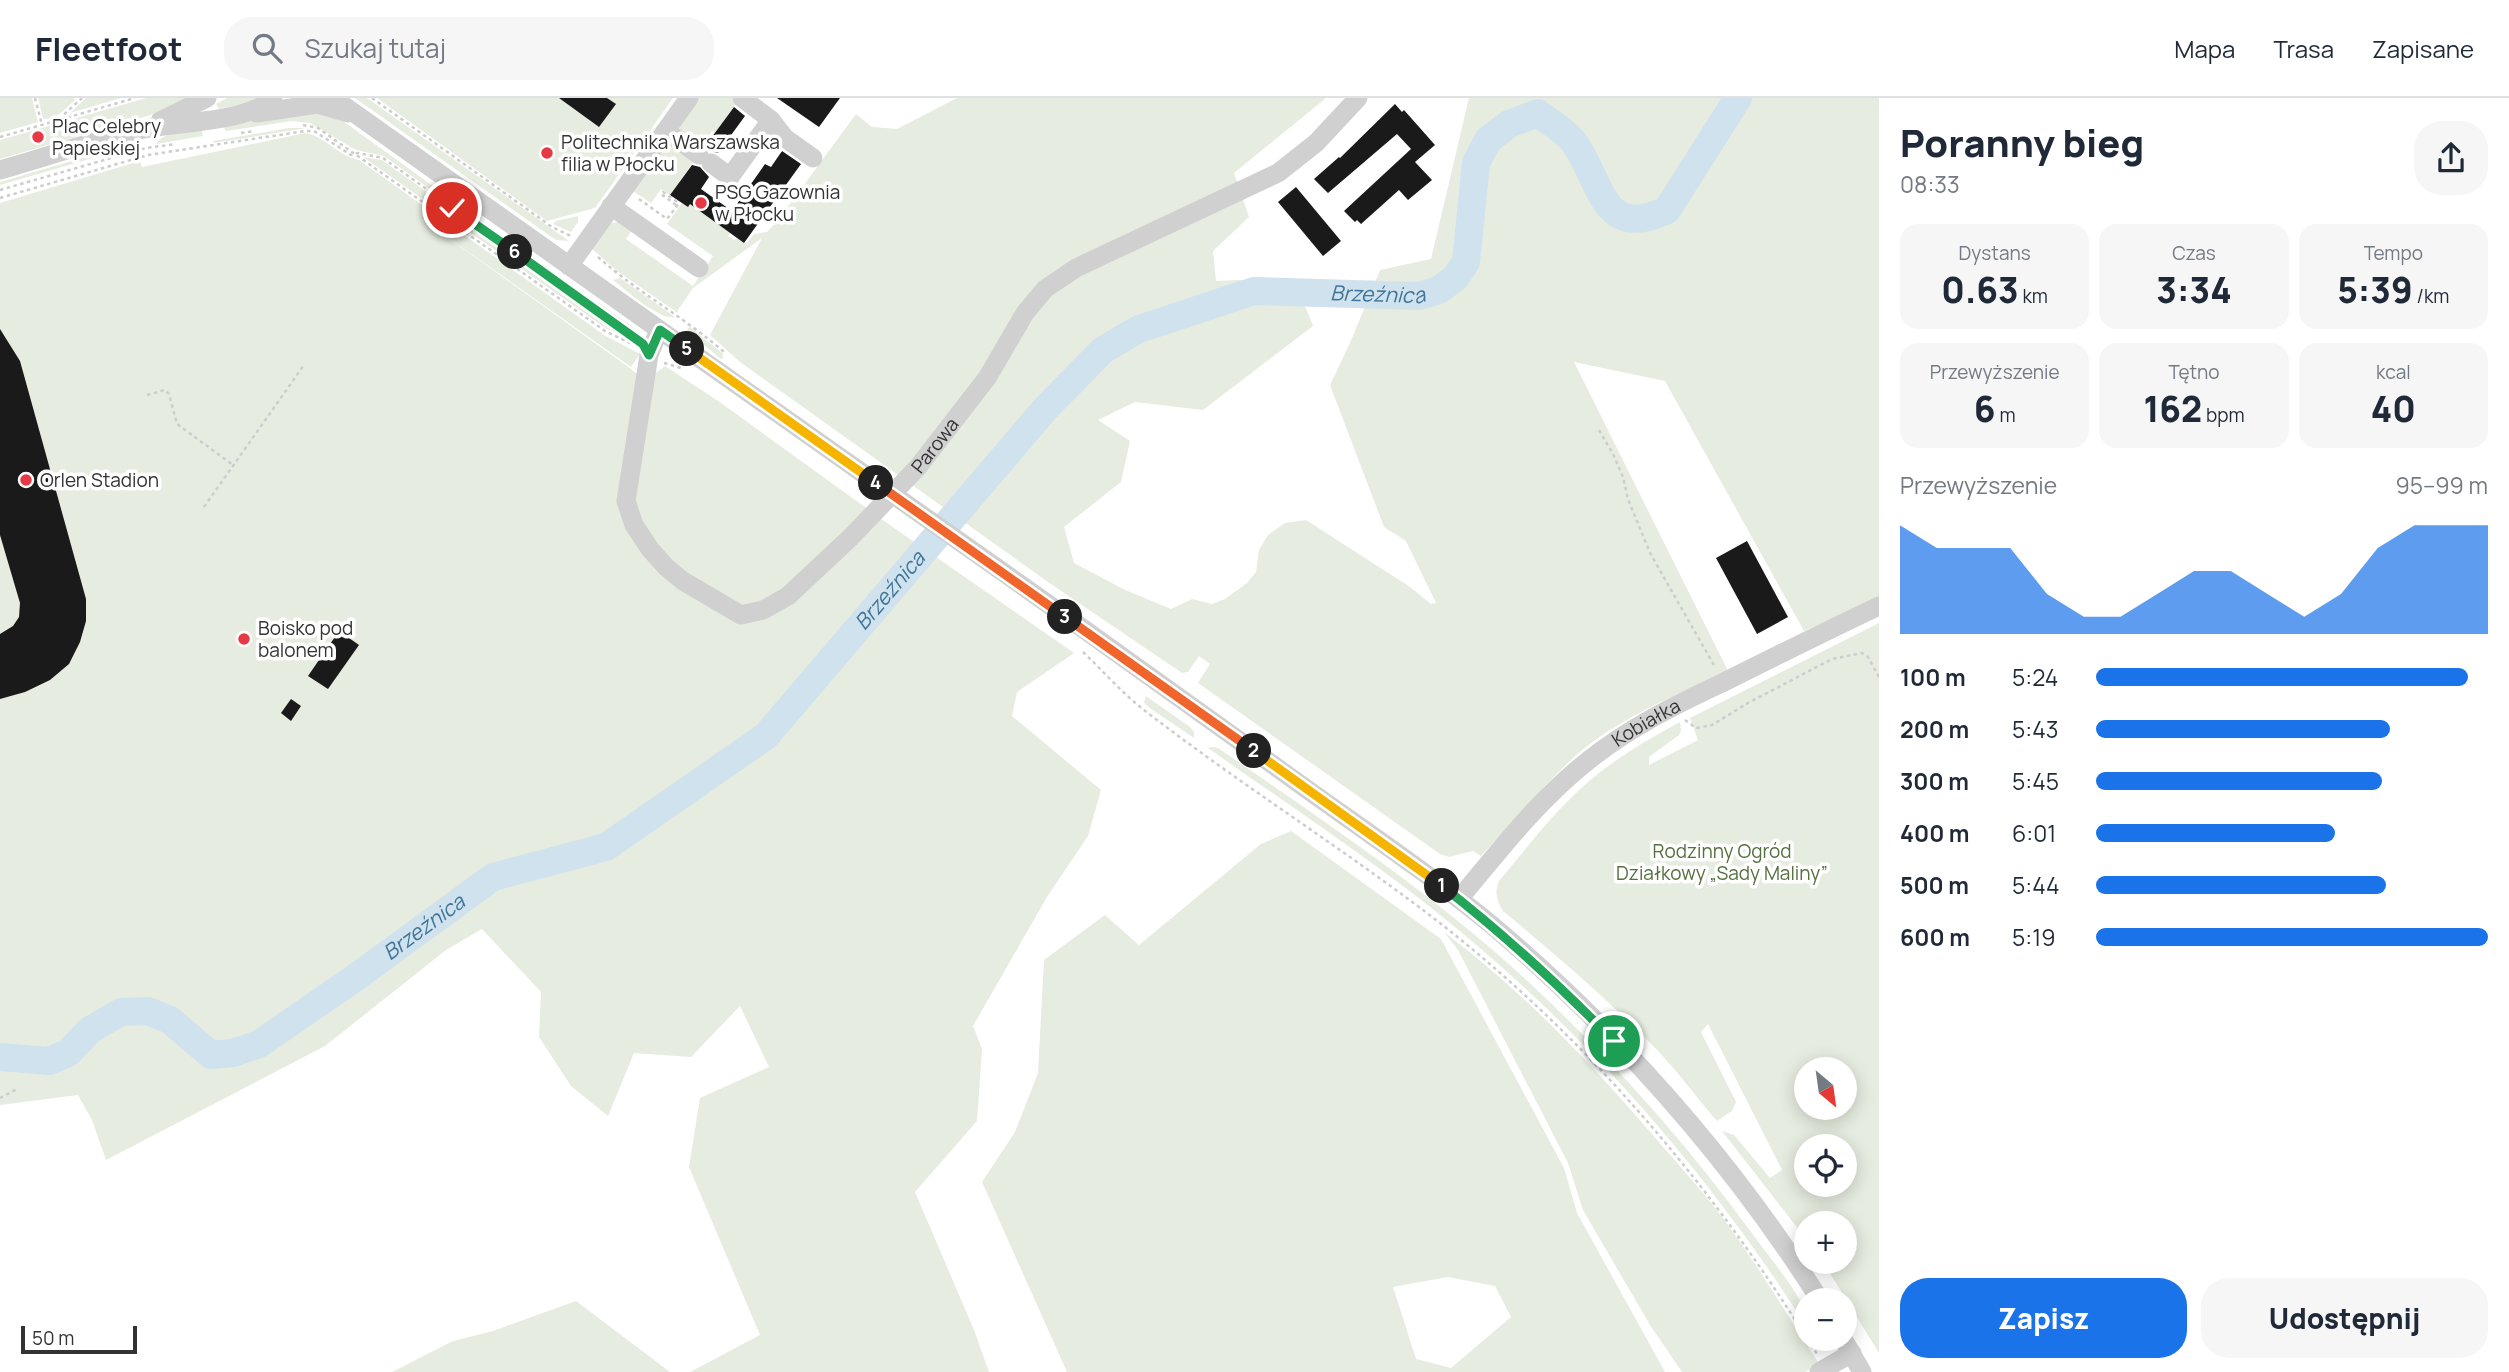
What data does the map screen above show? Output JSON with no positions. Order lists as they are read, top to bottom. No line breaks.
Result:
{"streets":{"street":["Parowa","Kobiałka"]},"water":["Brzeźnica"],"parks":["Rodzinny Ogród Działkowy „Sady Maliny”"],"places":["Plac Celebry Papieskiej","Politechnika Warszawska filia w Płocku","PSG Gazownia w Płocku","Orlen Stadion","Boisko pod balonem"],"scale_bar":"50 m","north":"bottom right","page":{"header":"Fleetfoot","search":"Szukaj tutaj","nav":["Mapa","Trasa","Zapisane"],"heading":["Poranny bieg","08:33"],"stats":[["Dystans","0.63 km"],["Czas","3:34"],["Tempo","5:39 /km"],["Przewyższenie","6 m"],["Tętno","162 bpm"],["kcal","40"]],"pins":["6","5","4","3","2","1"],"chart":["Przewyższenie","95–99 m"],"list":[{"name":"100 m","note":"5:24"},{"name":"200 m","note":"5:43"},{"name":"300 m","note":"5:45"},{"name":"400 m","note":"6:01"},{"name":"500 m","note":"5:44"},{"name":"600 m","note":"5:19"}],"map_buttons":["+","−"],"buttons":["Zapisz","Udostępnij"],"scale":"50 m"}}
